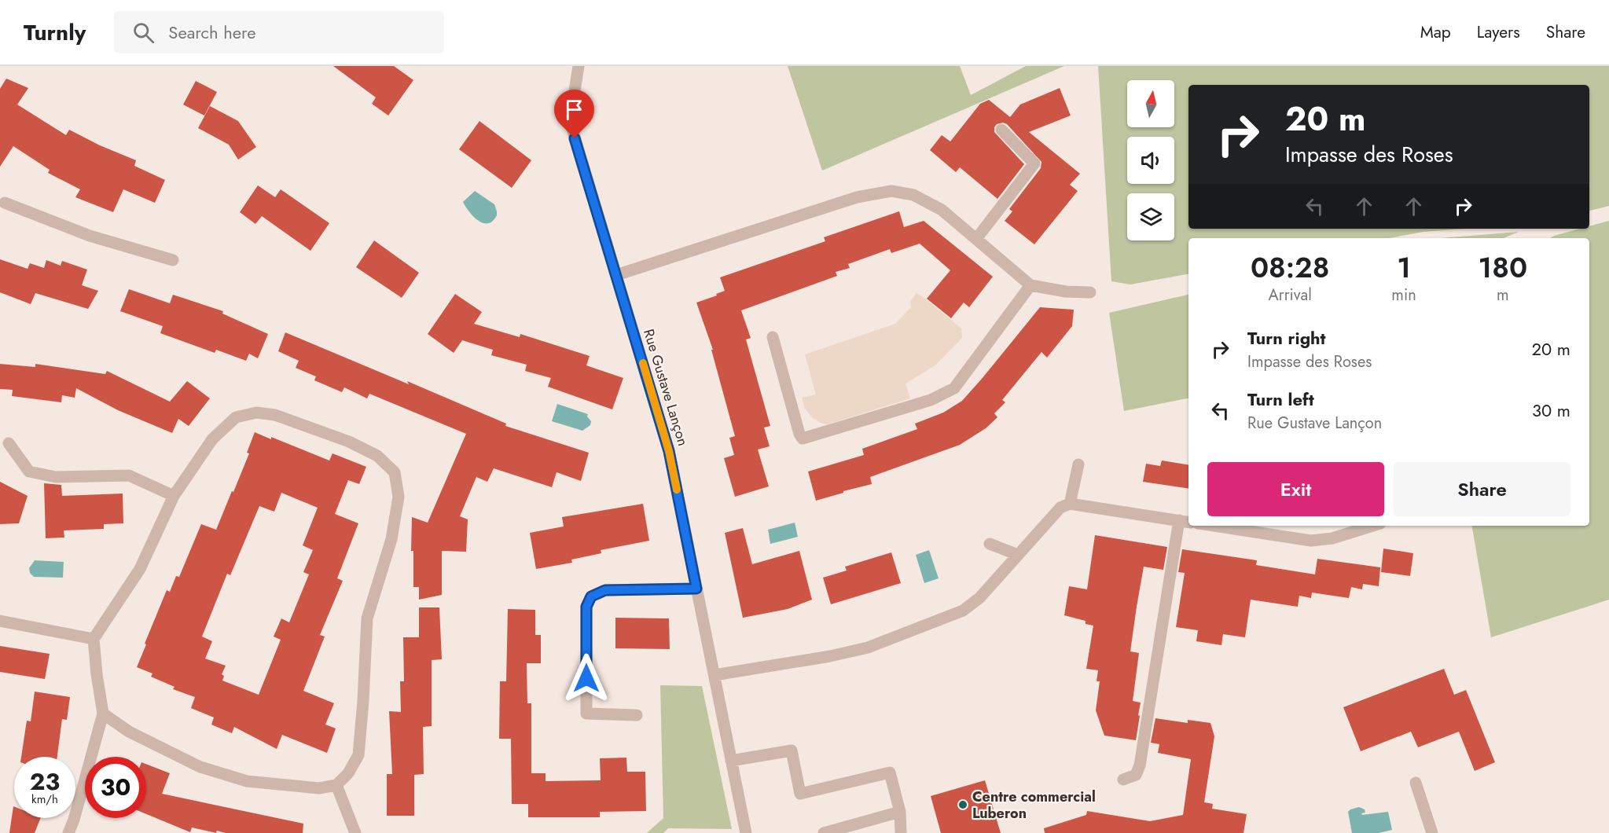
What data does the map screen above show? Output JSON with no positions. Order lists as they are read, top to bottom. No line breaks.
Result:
{"streets":{"street":["Rue Gustave Lançon"]},"places":["Centre commercial Luberon"],"north":"top","page":{"header":"Turnly","search":"Search here","nav":["Map","Layers","Share"],"turn":["20 m","Impasse des Roses"],"eta":["08:28","Arrival","1","min","180","m"],"list":[{"name":"Turn right","note":"Impasse des Roses","value":"20 m"},{"name":"Turn left","note":"Rue Gustave Lançon","value":"30 m"}],"buttons":["Exit","Share"],"speed":"23 km/h","limit":"30"}}
